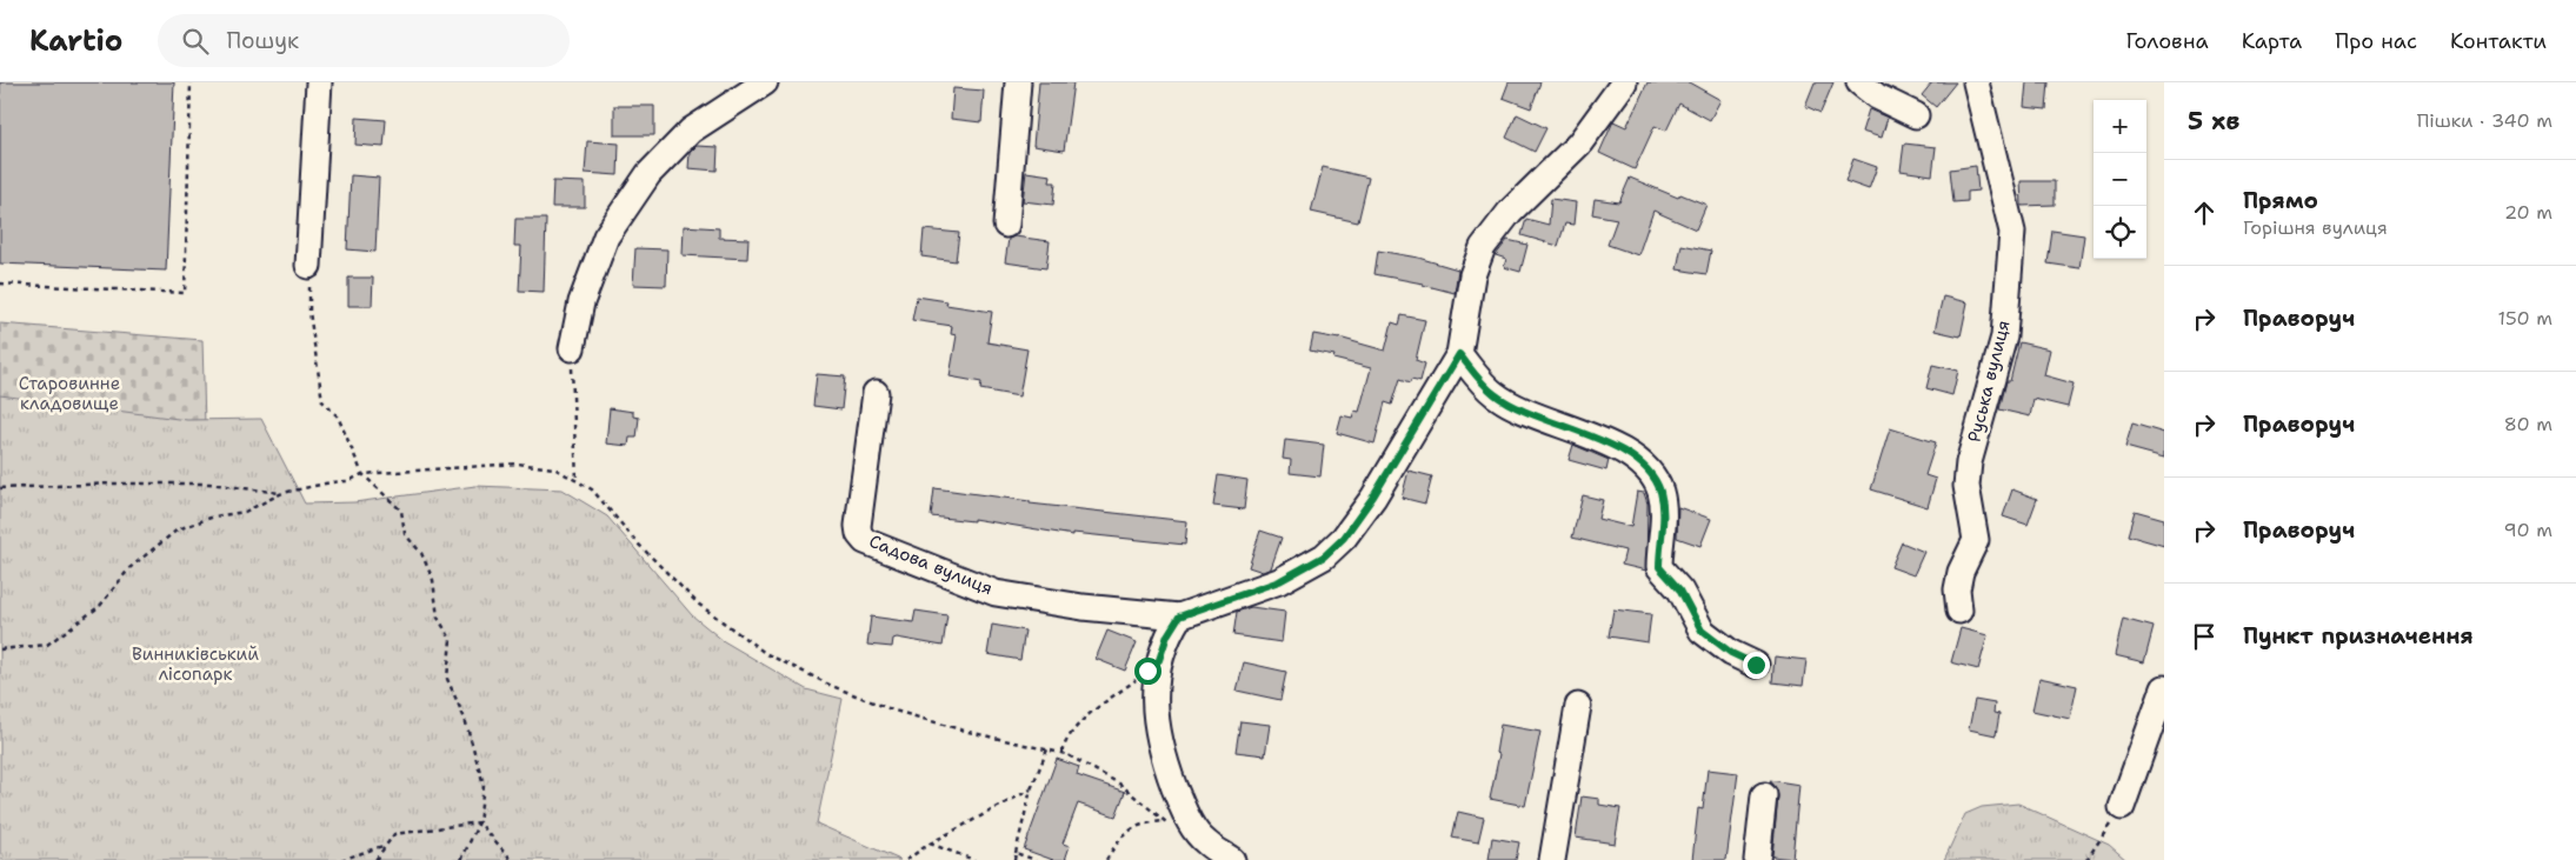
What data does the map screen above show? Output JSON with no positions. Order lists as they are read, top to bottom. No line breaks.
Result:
{"streets":{"street":["Руська вулиця","Садова вулиця"]},"parks":["Старовинне кладовище","Винниківський лісопарк"],"page":{"header":"Kartio","search":"Пошук","nav":["Головна","Карта","Про нас","Контакти"],"heading":["5 хв","Пішки · 340 m"],"map_buttons":["+","−"],"list":[["Прямо","Горішня вулиця","20 m"],["Праворуч","150 m"],["Праворуч","80 m"],["Праворуч","90 m"],"Пункт призначення"]}}
